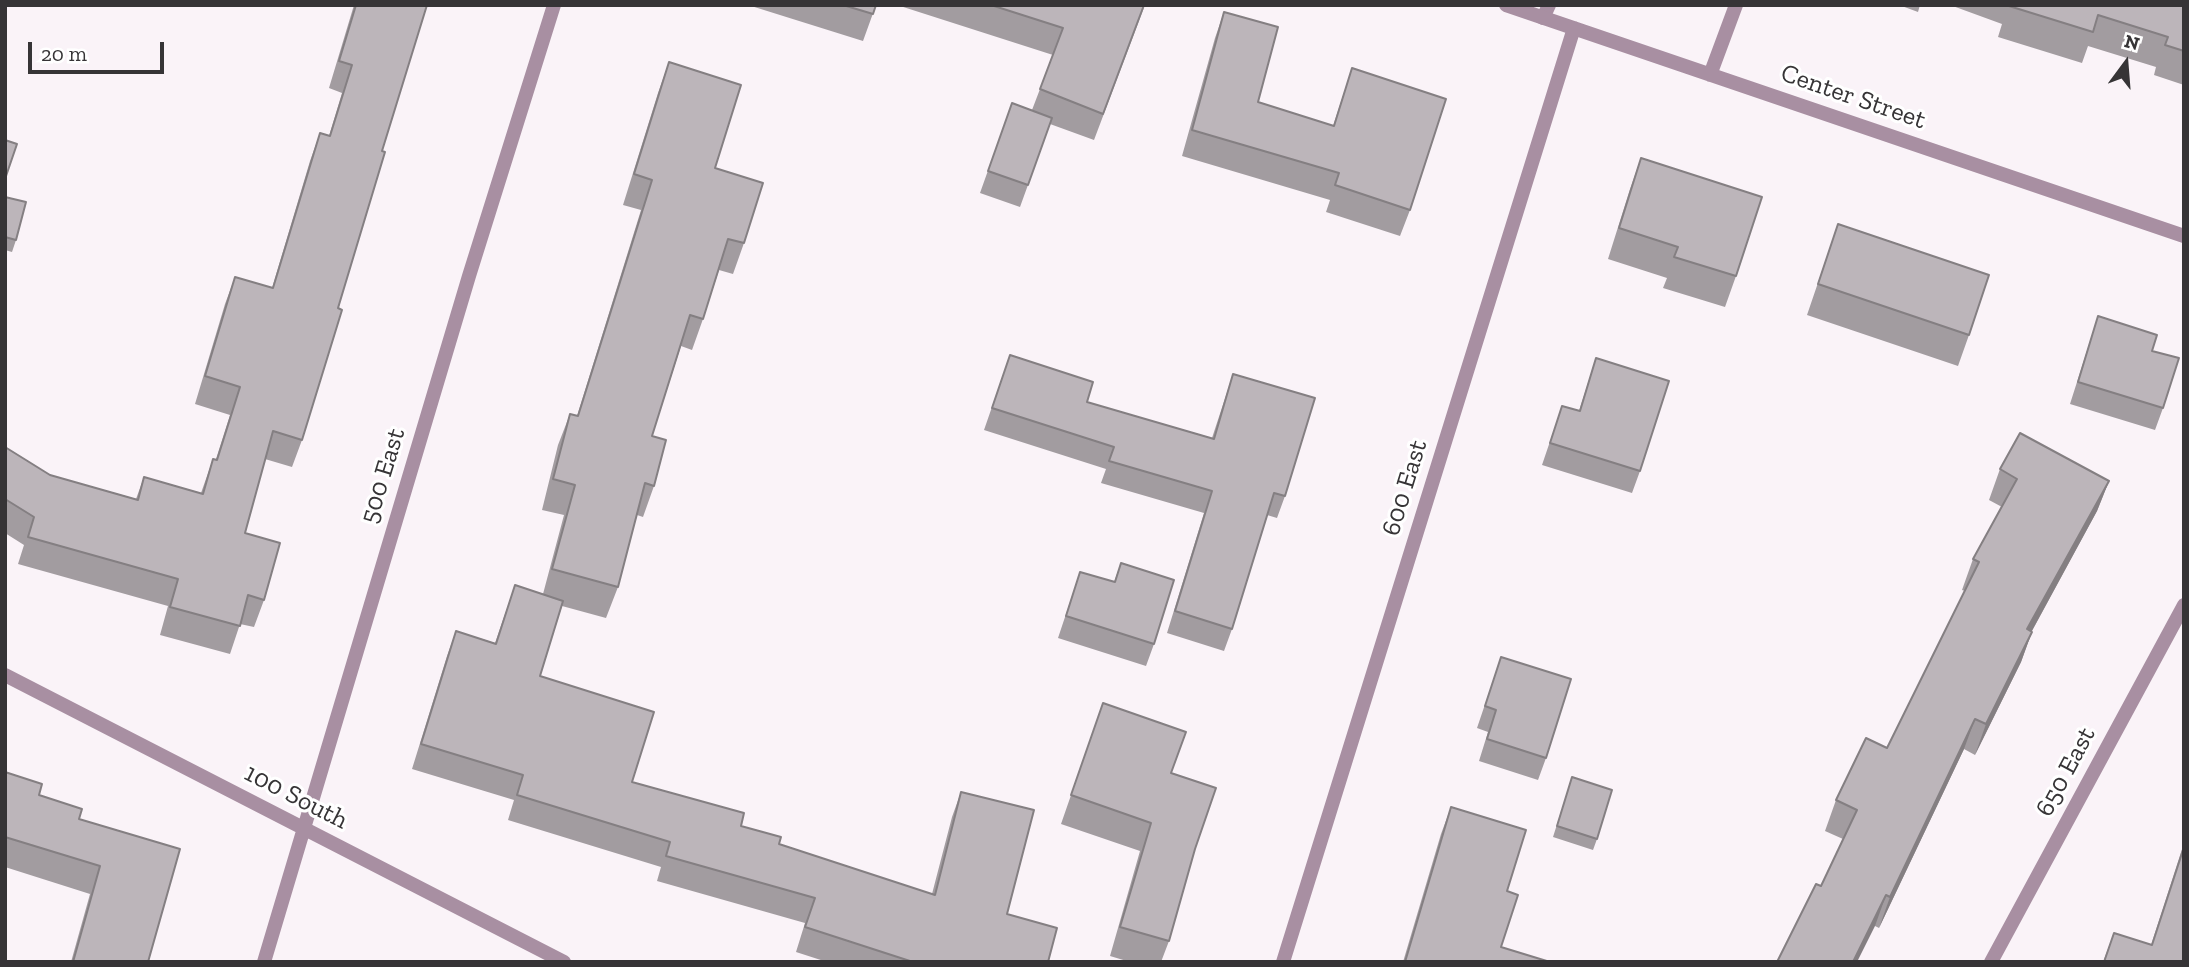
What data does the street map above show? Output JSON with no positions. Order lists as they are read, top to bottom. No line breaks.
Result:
{"streets":{"street":["Center Street","500 East","600 East","650 East","100 South"]},"crossings":[["Center Street","600 East"],["500 East","100 South"]],"scale_bar":"20 m","north":"top"}
